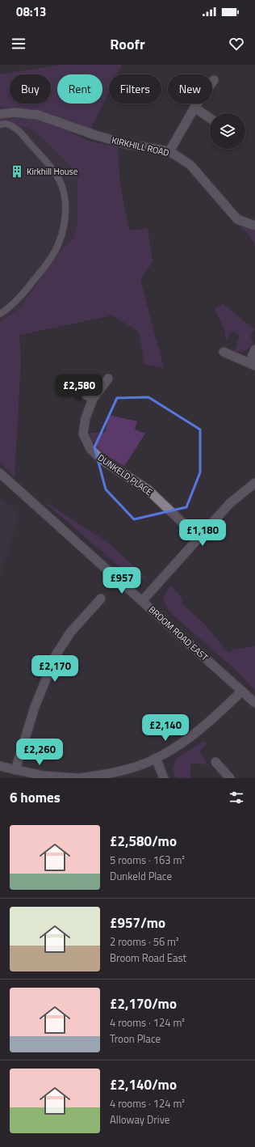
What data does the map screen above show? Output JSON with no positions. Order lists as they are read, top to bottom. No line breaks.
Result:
{"streets":{"street":["KIRKHILL ROAD","DUNKELD PLACE","BROOM ROAD EAST"]},"places":{"building":["Kirkhill House"]},"page":{"status":"08:13","header":"Roofr","chip":["Buy","Rent","Filters","New"],"price":["£2,580","£1,180","£957","£2,170","£2,140","£2,260"],"heading":"6 homes","list":[{"name":"£2,580/mo","note":"5 rooms · 163 m² · Dunkeld Place"},{"name":"£957/mo","note":"2 rooms · 56 m² · Broom Road East"},{"name":"£2,170/mo","note":"4 rooms · 124 m² · Troon Place"},{"name":"£2,140/mo","note":"4 rooms · 124 m² · Alloway Drive"}]}}
